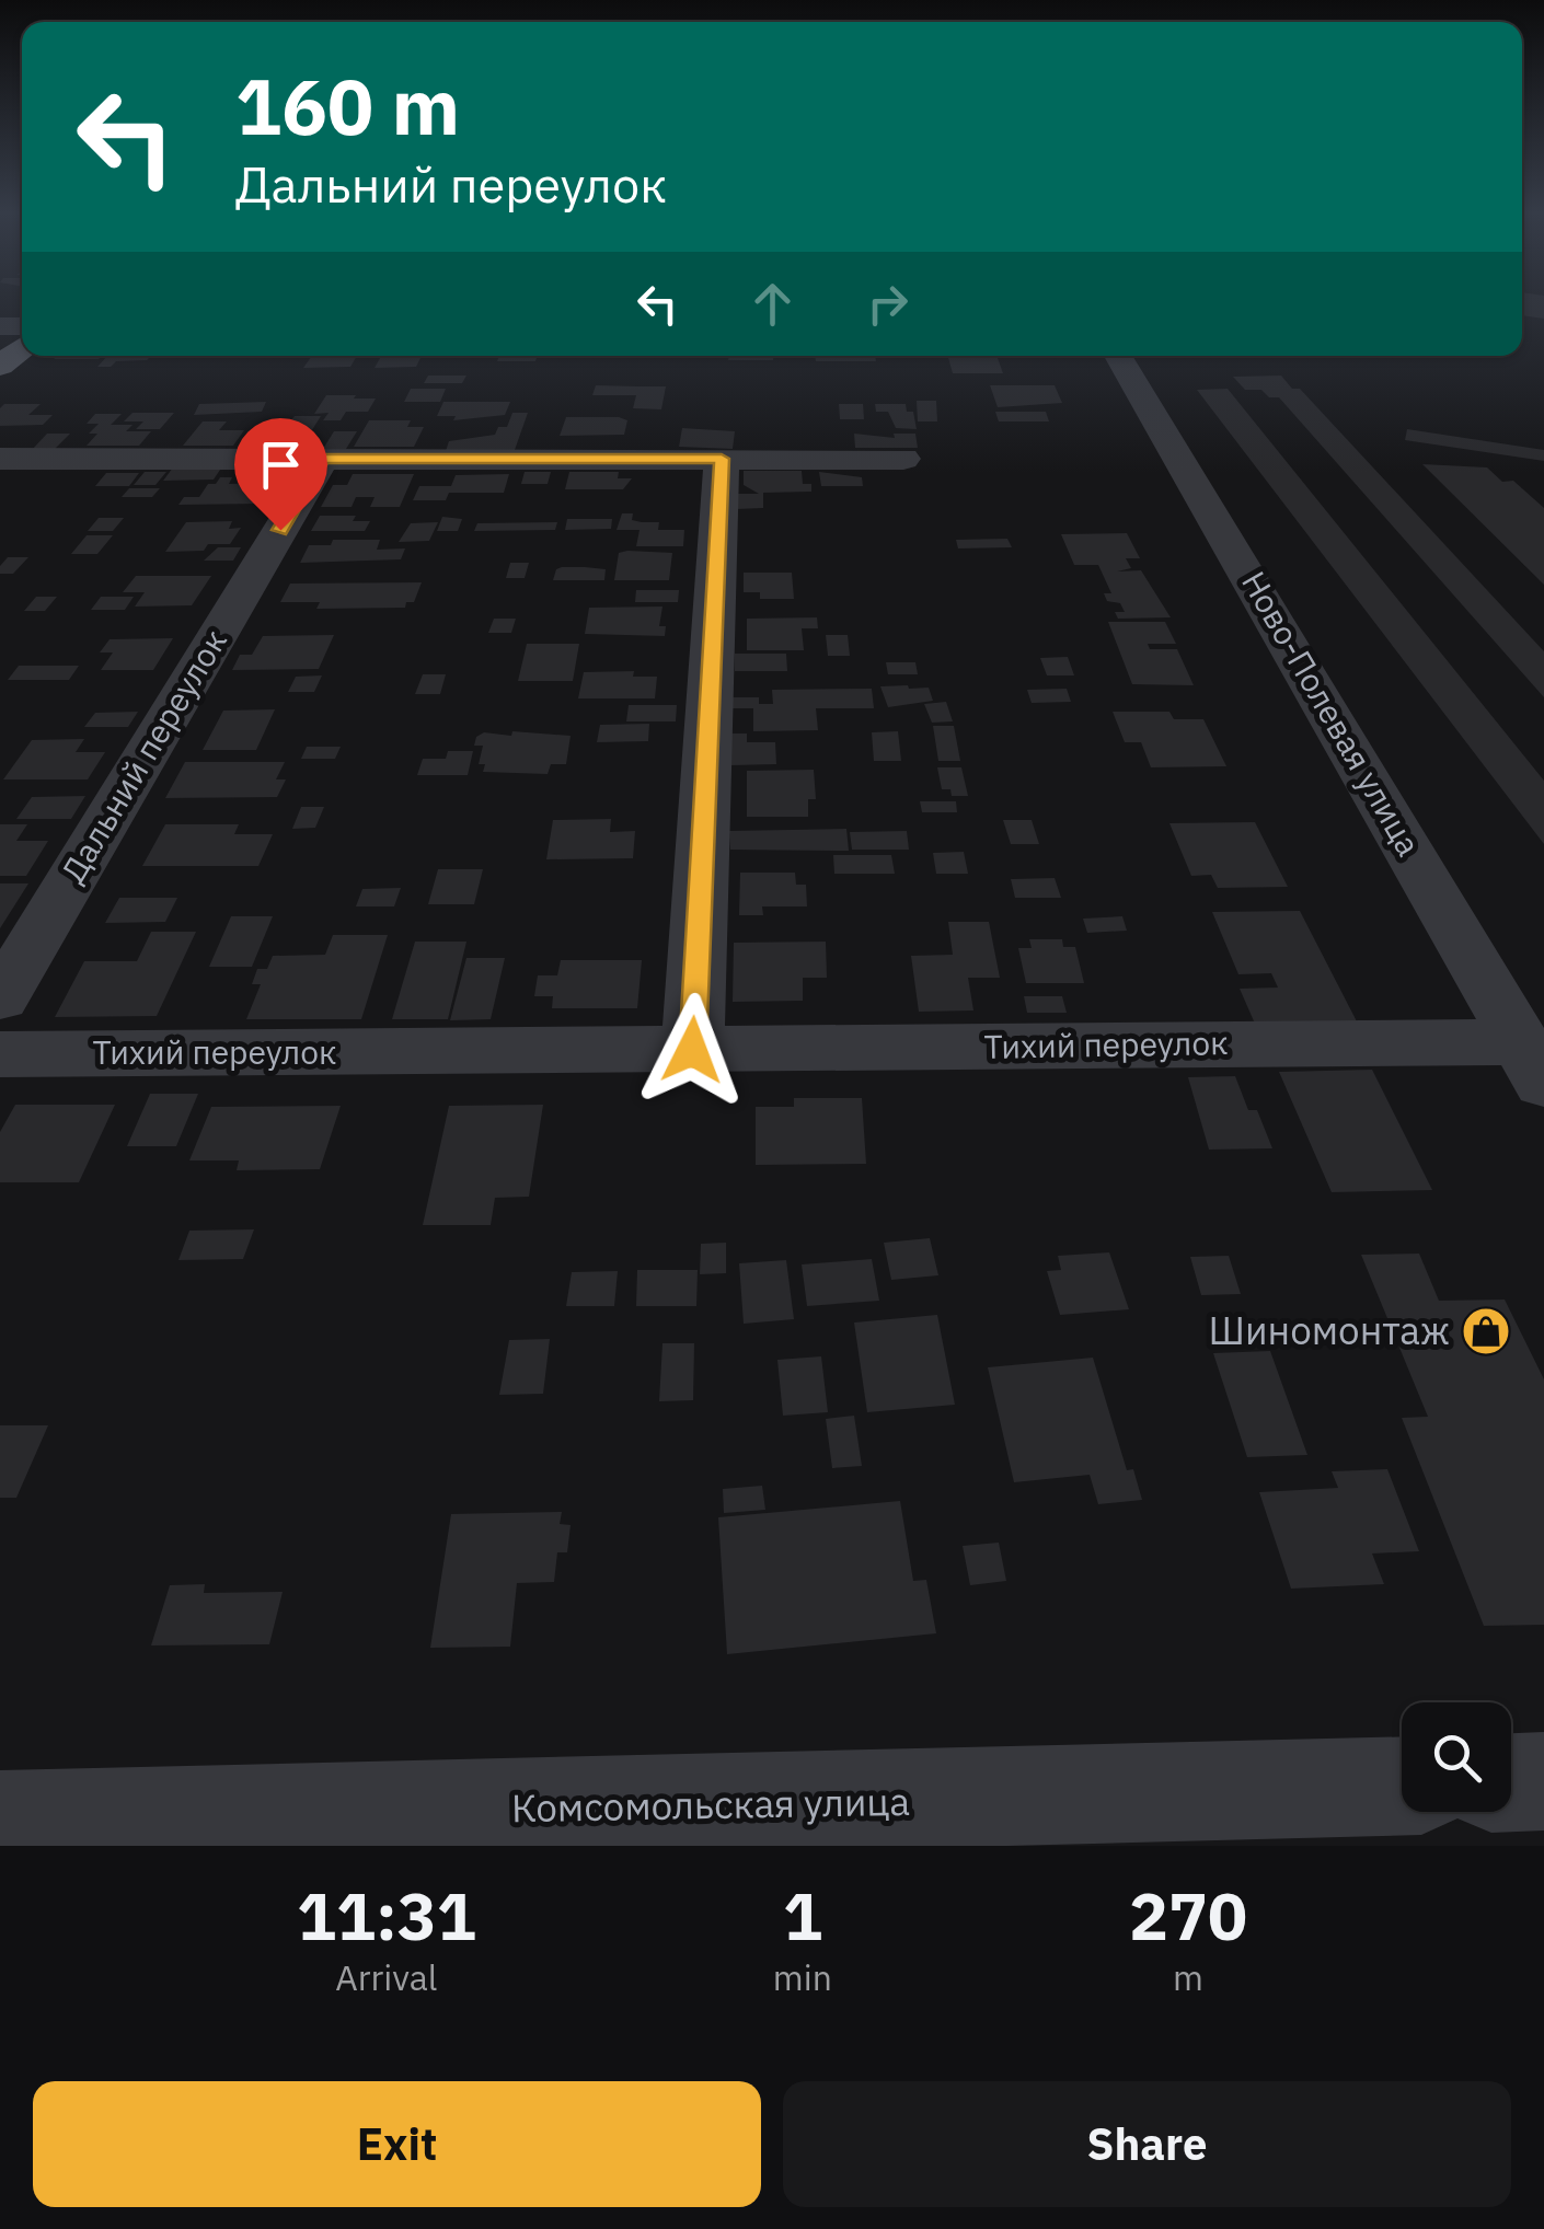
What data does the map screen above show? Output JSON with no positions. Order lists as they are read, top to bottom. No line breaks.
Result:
{"streets":{"street":["Ново-Полевая улица","Дальний переулок","Тихий переулок","Комсомольская улица"]},"crossings":[["Ново-Полевая улица","Тихий переулок"]],"places":{"shop":["Шиномонтаж"]},"page":{"turn":["160 m","Дальний переулок"],"eta":["11:31","Arrival","1","min","270","m"],"buttons":["Exit","Share"]}}
